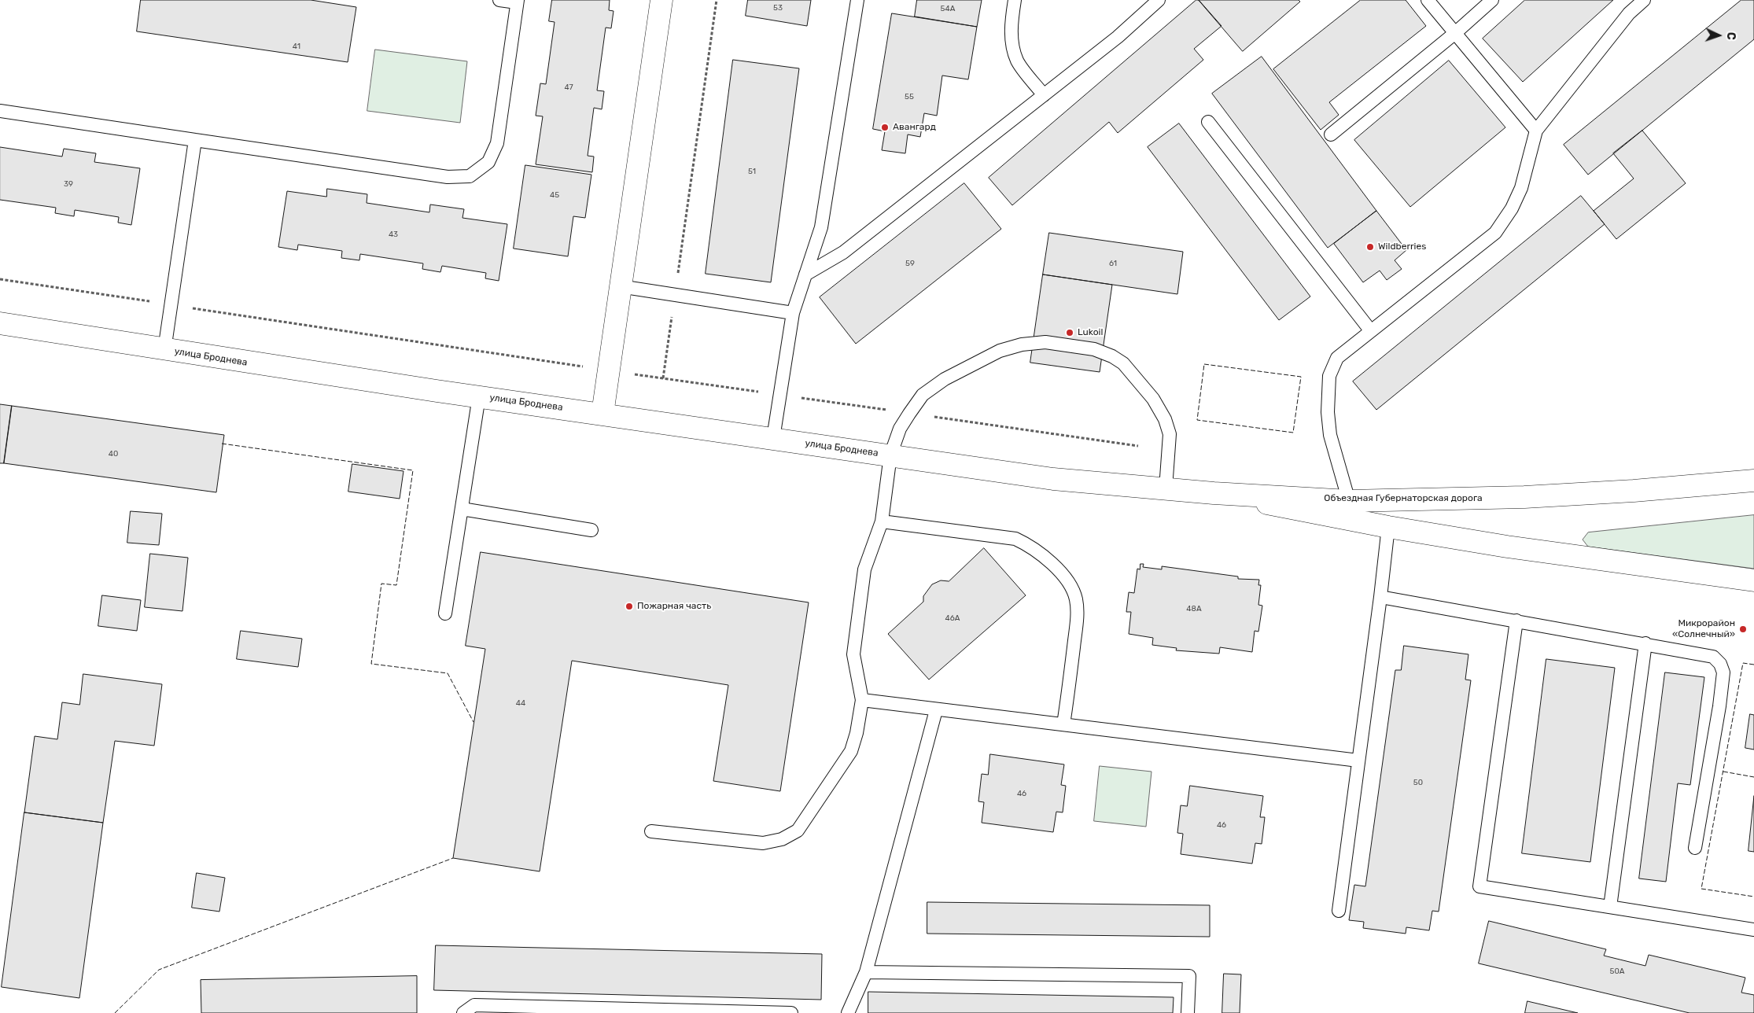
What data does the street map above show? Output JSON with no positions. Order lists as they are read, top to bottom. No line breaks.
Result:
{"streets":{"main road":["улица Броднева","Объездная Губернаторская дорога"]},"crossings":[["улица Броднева","Объездная Губернаторская дорога"]],"places":["Авангард","Wildberries","Lukoil","Пожарная часть","Микрорайон «Солнечный»"],"house_numbers":["53","54А","41","47","55","51","39","45","43","59","61","40","48А","46А","44","50","46","46","50А"],"north":"right"}
